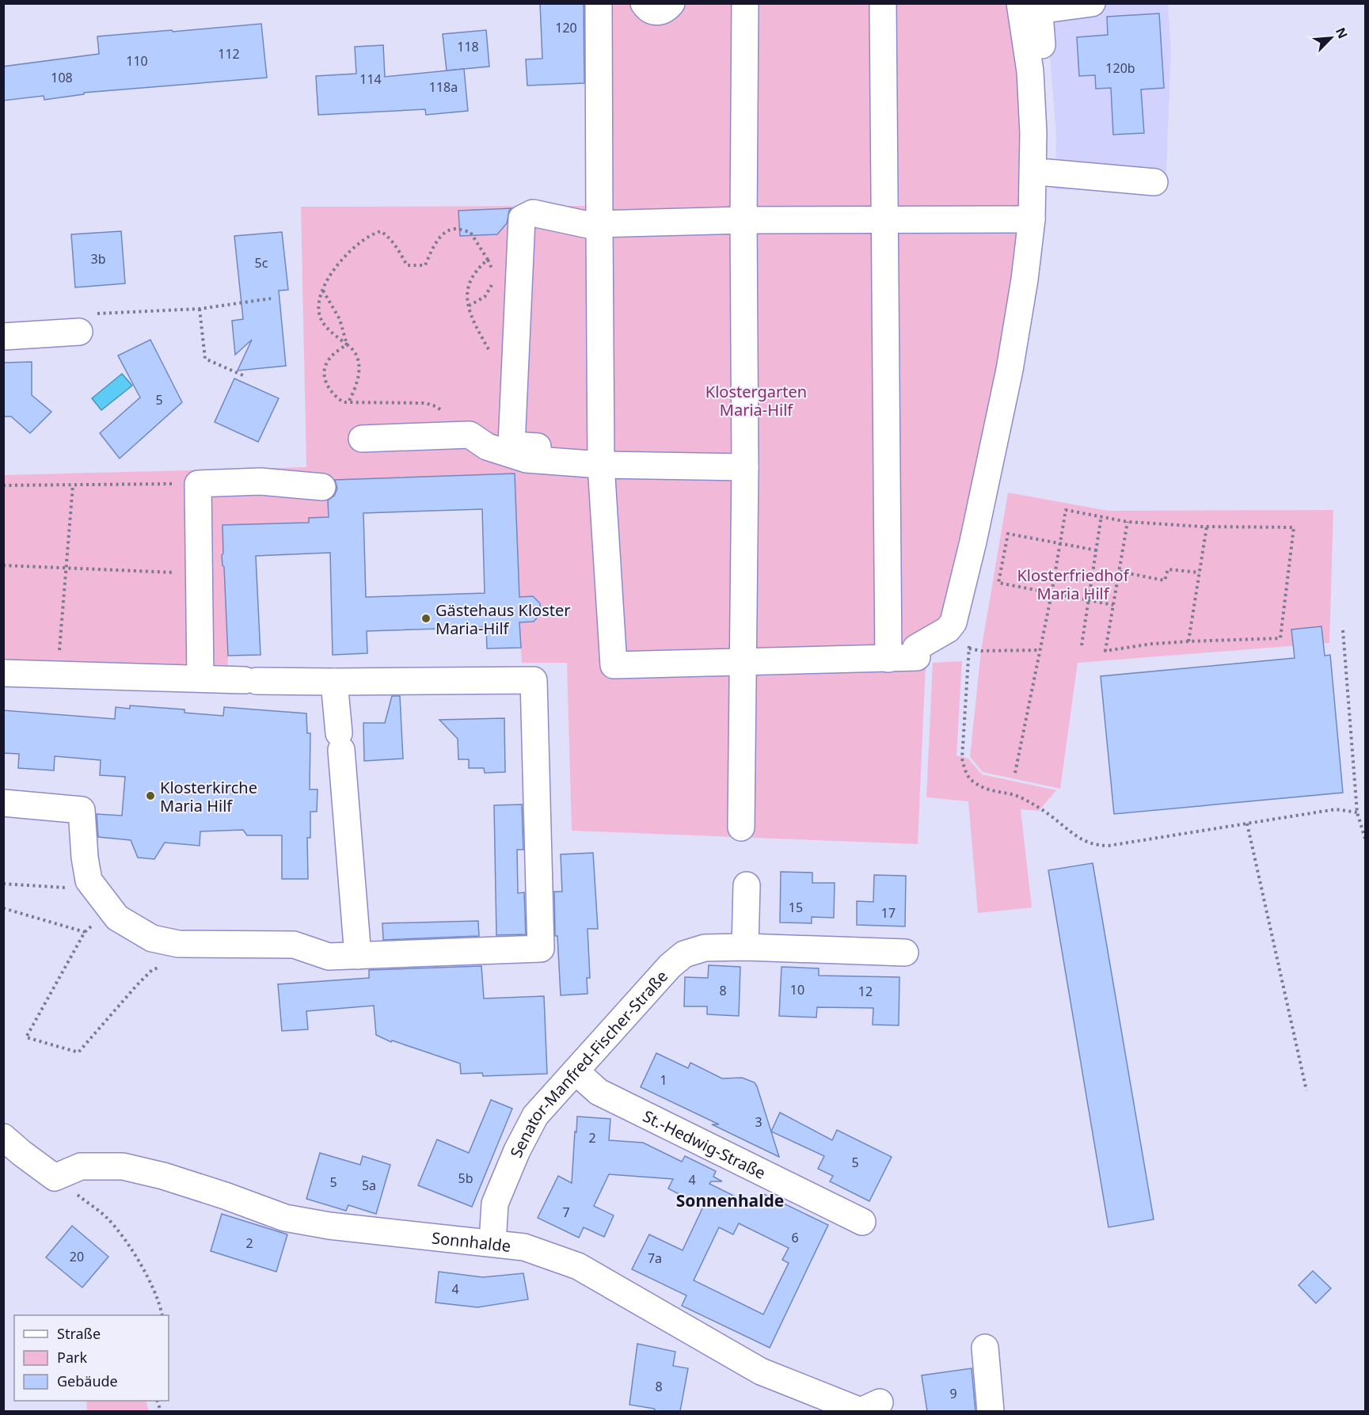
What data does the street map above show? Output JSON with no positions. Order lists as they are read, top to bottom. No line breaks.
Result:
{"streets":{"street":["Senator-Manfred-Fischer-Straße","St.-Hedwig-Straße","Sonnhalde"]},"crossings":[["Senator-Manfred-Fischer-Straße","St.-Hedwig-Straße"],["Senator-Manfred-Fischer-Straße","Sonnhalde"]],"districts":["Sonnenhalde"],"parks":["Klostergarten Maria-Hilf","Klosterfriedhof Maria Hilf"],"places":["Gästehaus Kloster Maria-Hilf","Klosterkirche Maria Hilf"],"house_numbers":["120","118","112","110","120b","108","114","118a","3b","5c","5","15","17","10","8","12","1","3","2","5","5b","4","5","5a","7","6","2","20","7a","4","8","9"],"legend":["Straße","Park","Gebäude"],"north":"top right"}
